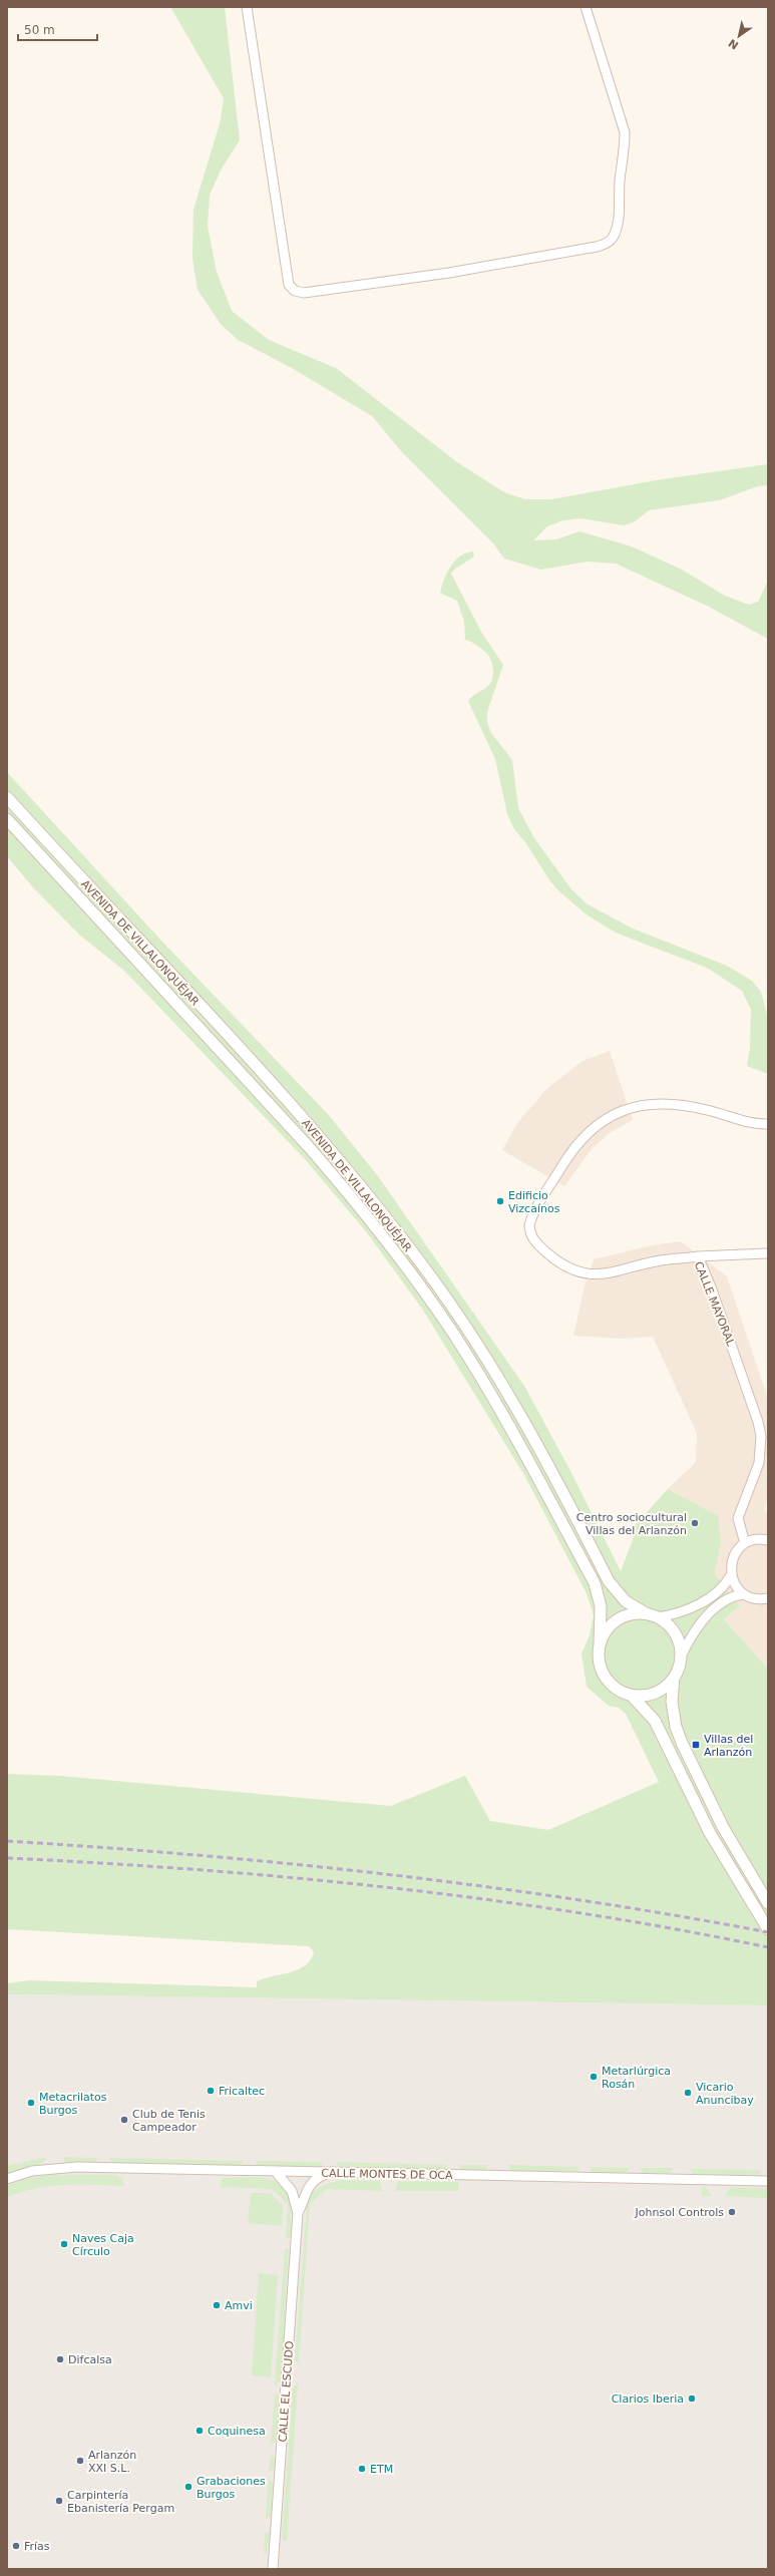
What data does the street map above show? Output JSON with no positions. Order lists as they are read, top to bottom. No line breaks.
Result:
{"streets":{"street":["AVENIDA DE VILLALONQUÉJAR","CALLE MAYORAL","CALLE MONTES DE OCA","CALLE EL ESCUDO"]},"crossings":[["CALLE MONTES DE OCA","CALLE EL ESCUDO"]],"places":{"other":["Edificio Vizcaínos","Centro sociocultural Villas del Arlanzón","Metarlúrgica Rosán","Fricaltec","Vicario Anuncibay","Metacrilatos Burgos","Club de Tenis Campeador","Johnsol Controls","Naves Caja Círculo","Amvi","Difcalsa","Clarios Iberia","Coquinesa","Arlanzón XXI S.L.","ETM","Grabaciones Burgos","Carpintería Ebanistería Pergam","Frías"],"transit":["Villas del Arlanzón"]},"scale_bar":"50 m","north":"bottom left"}
